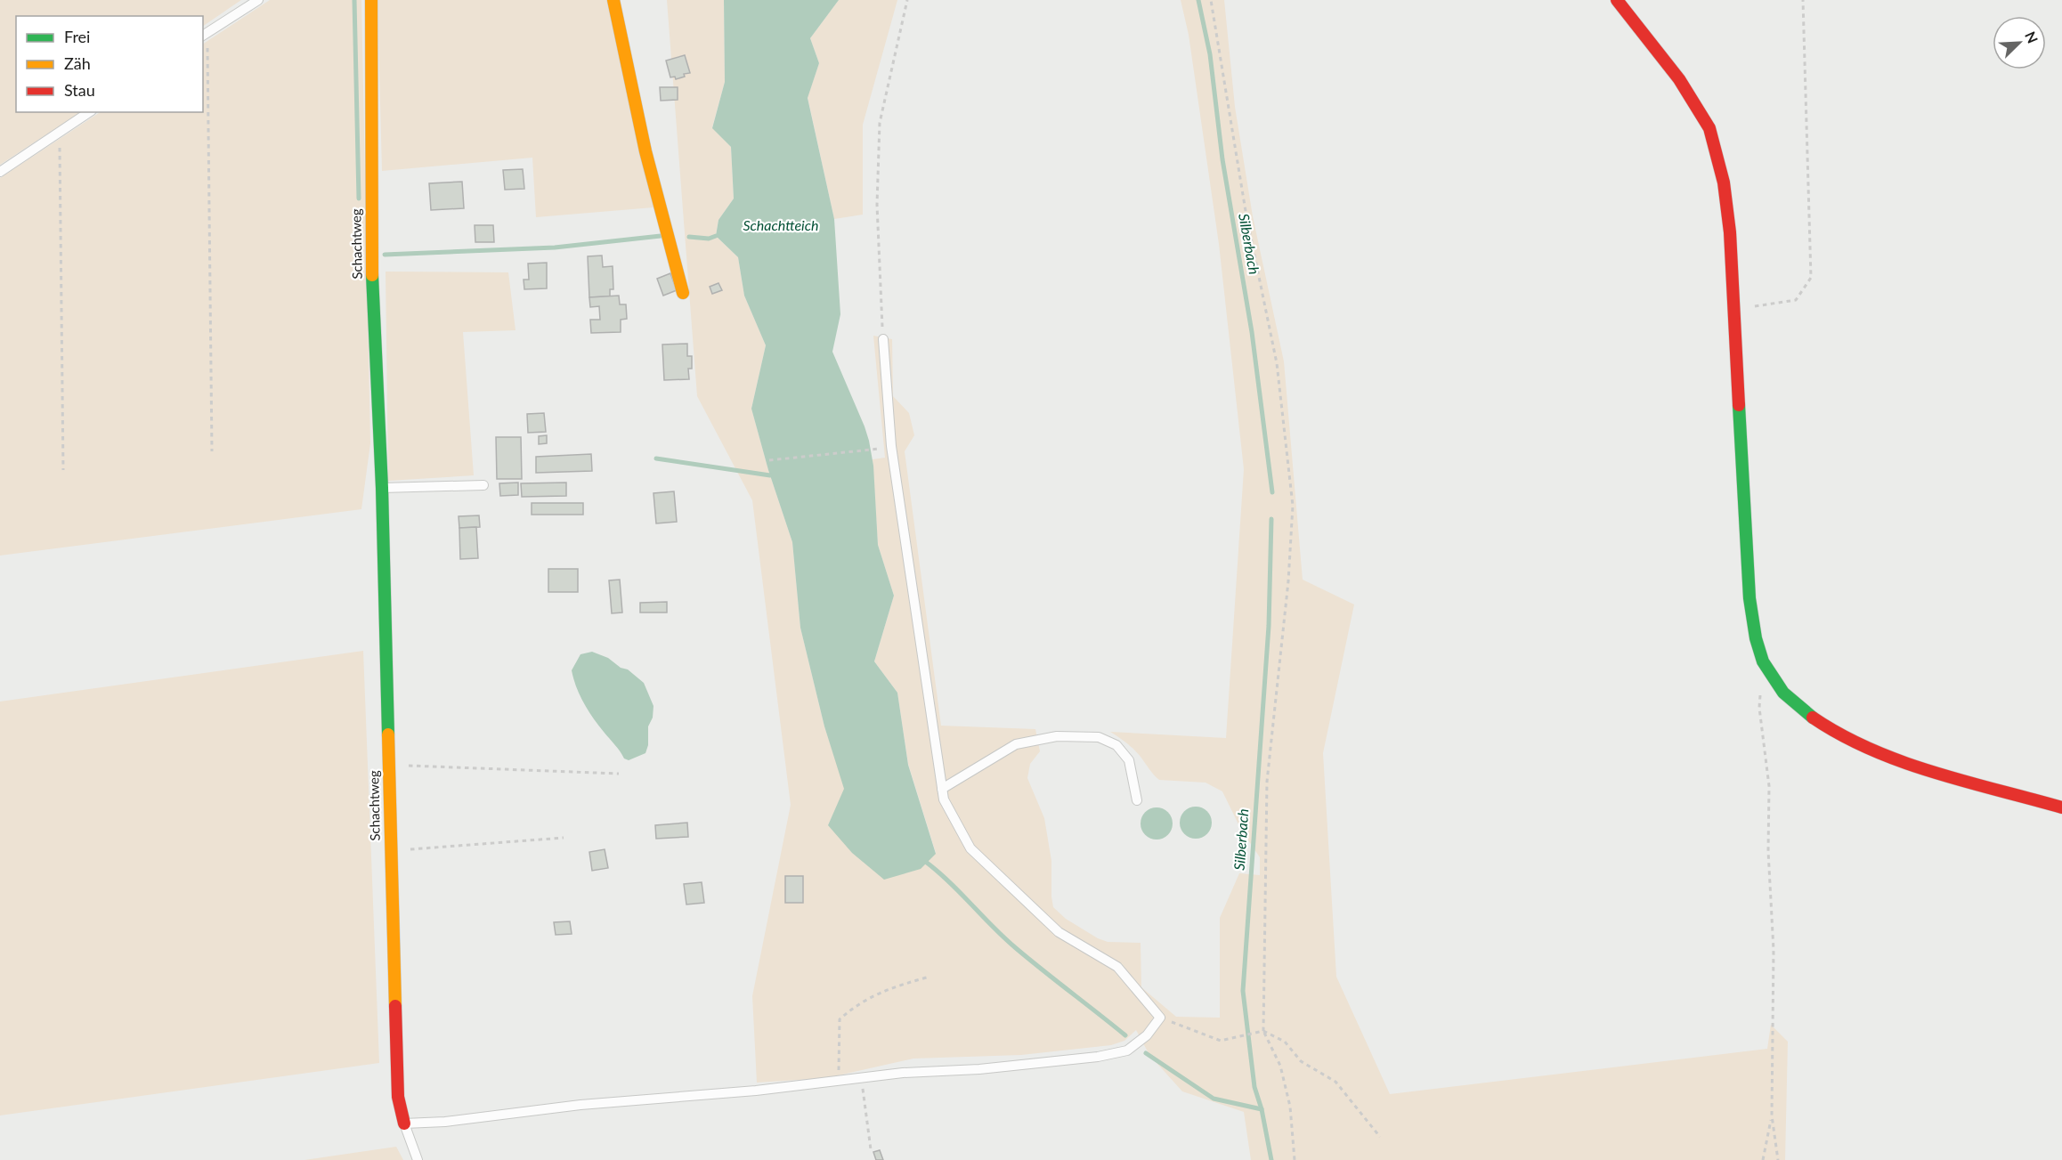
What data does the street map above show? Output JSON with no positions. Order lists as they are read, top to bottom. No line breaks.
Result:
{"streets":{"street":["Schachtweg"]},"water":["Schachtteich","Silberbach"],"legend":["Frei","Zäh","Stau"],"north":"top right"}
